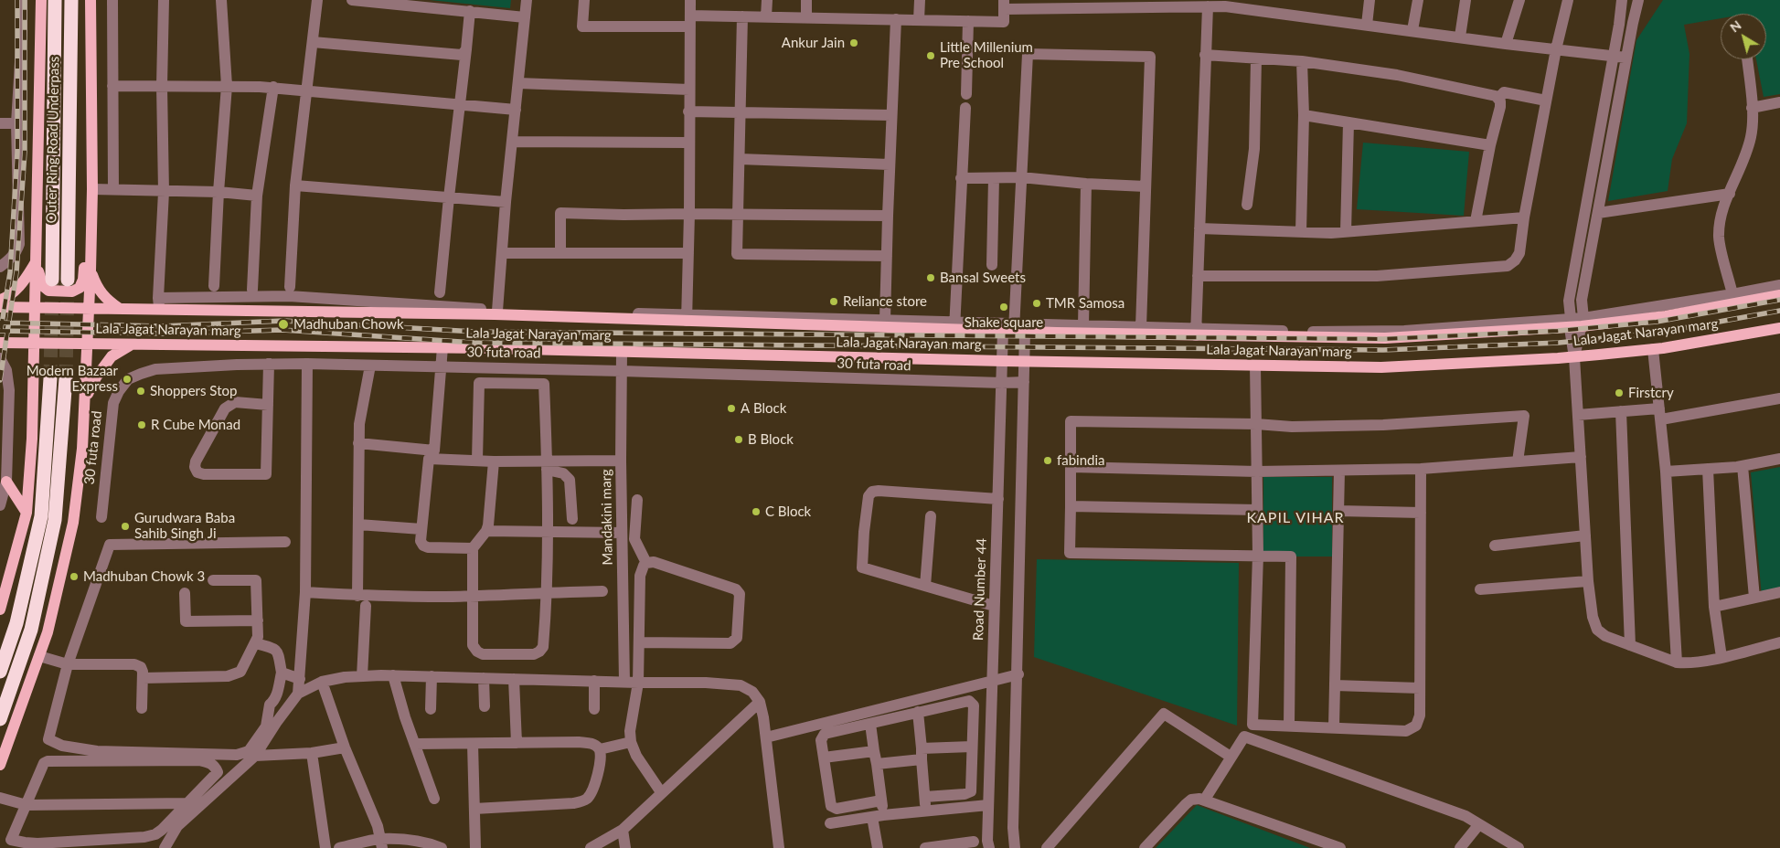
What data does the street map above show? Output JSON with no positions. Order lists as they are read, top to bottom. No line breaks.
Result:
{"streets":{"highway":["Outer Ring Road Underpass"],"main road":["Lala Jagat Narayan marg"],"street":["30 futa road","Mandakini marg","Road Number 44"]},"crossings":[["Lala Jagat Narayan marg","Mandakini marg"],["Lala Jagat Narayan marg","Road Number 44"],["30 futa road","Mandakini marg"],["30 futa road","Road Number 44"]],"districts":["KAPIL VIHAR"],"places":["Ankur Jain","Little Millenium Pre School","Bansal Sweets","Reliance store","TMR Samosa","Shake square","Madhuban Chowk","Modern Bazaar Express","Shoppers Stop","Firstcry","A Block","R Cube Monad","B Block","fabindia","C Block","Gurudwara Baba Sahib Singh Ji","Madhuban Chowk 3"],"north":"top left"}
